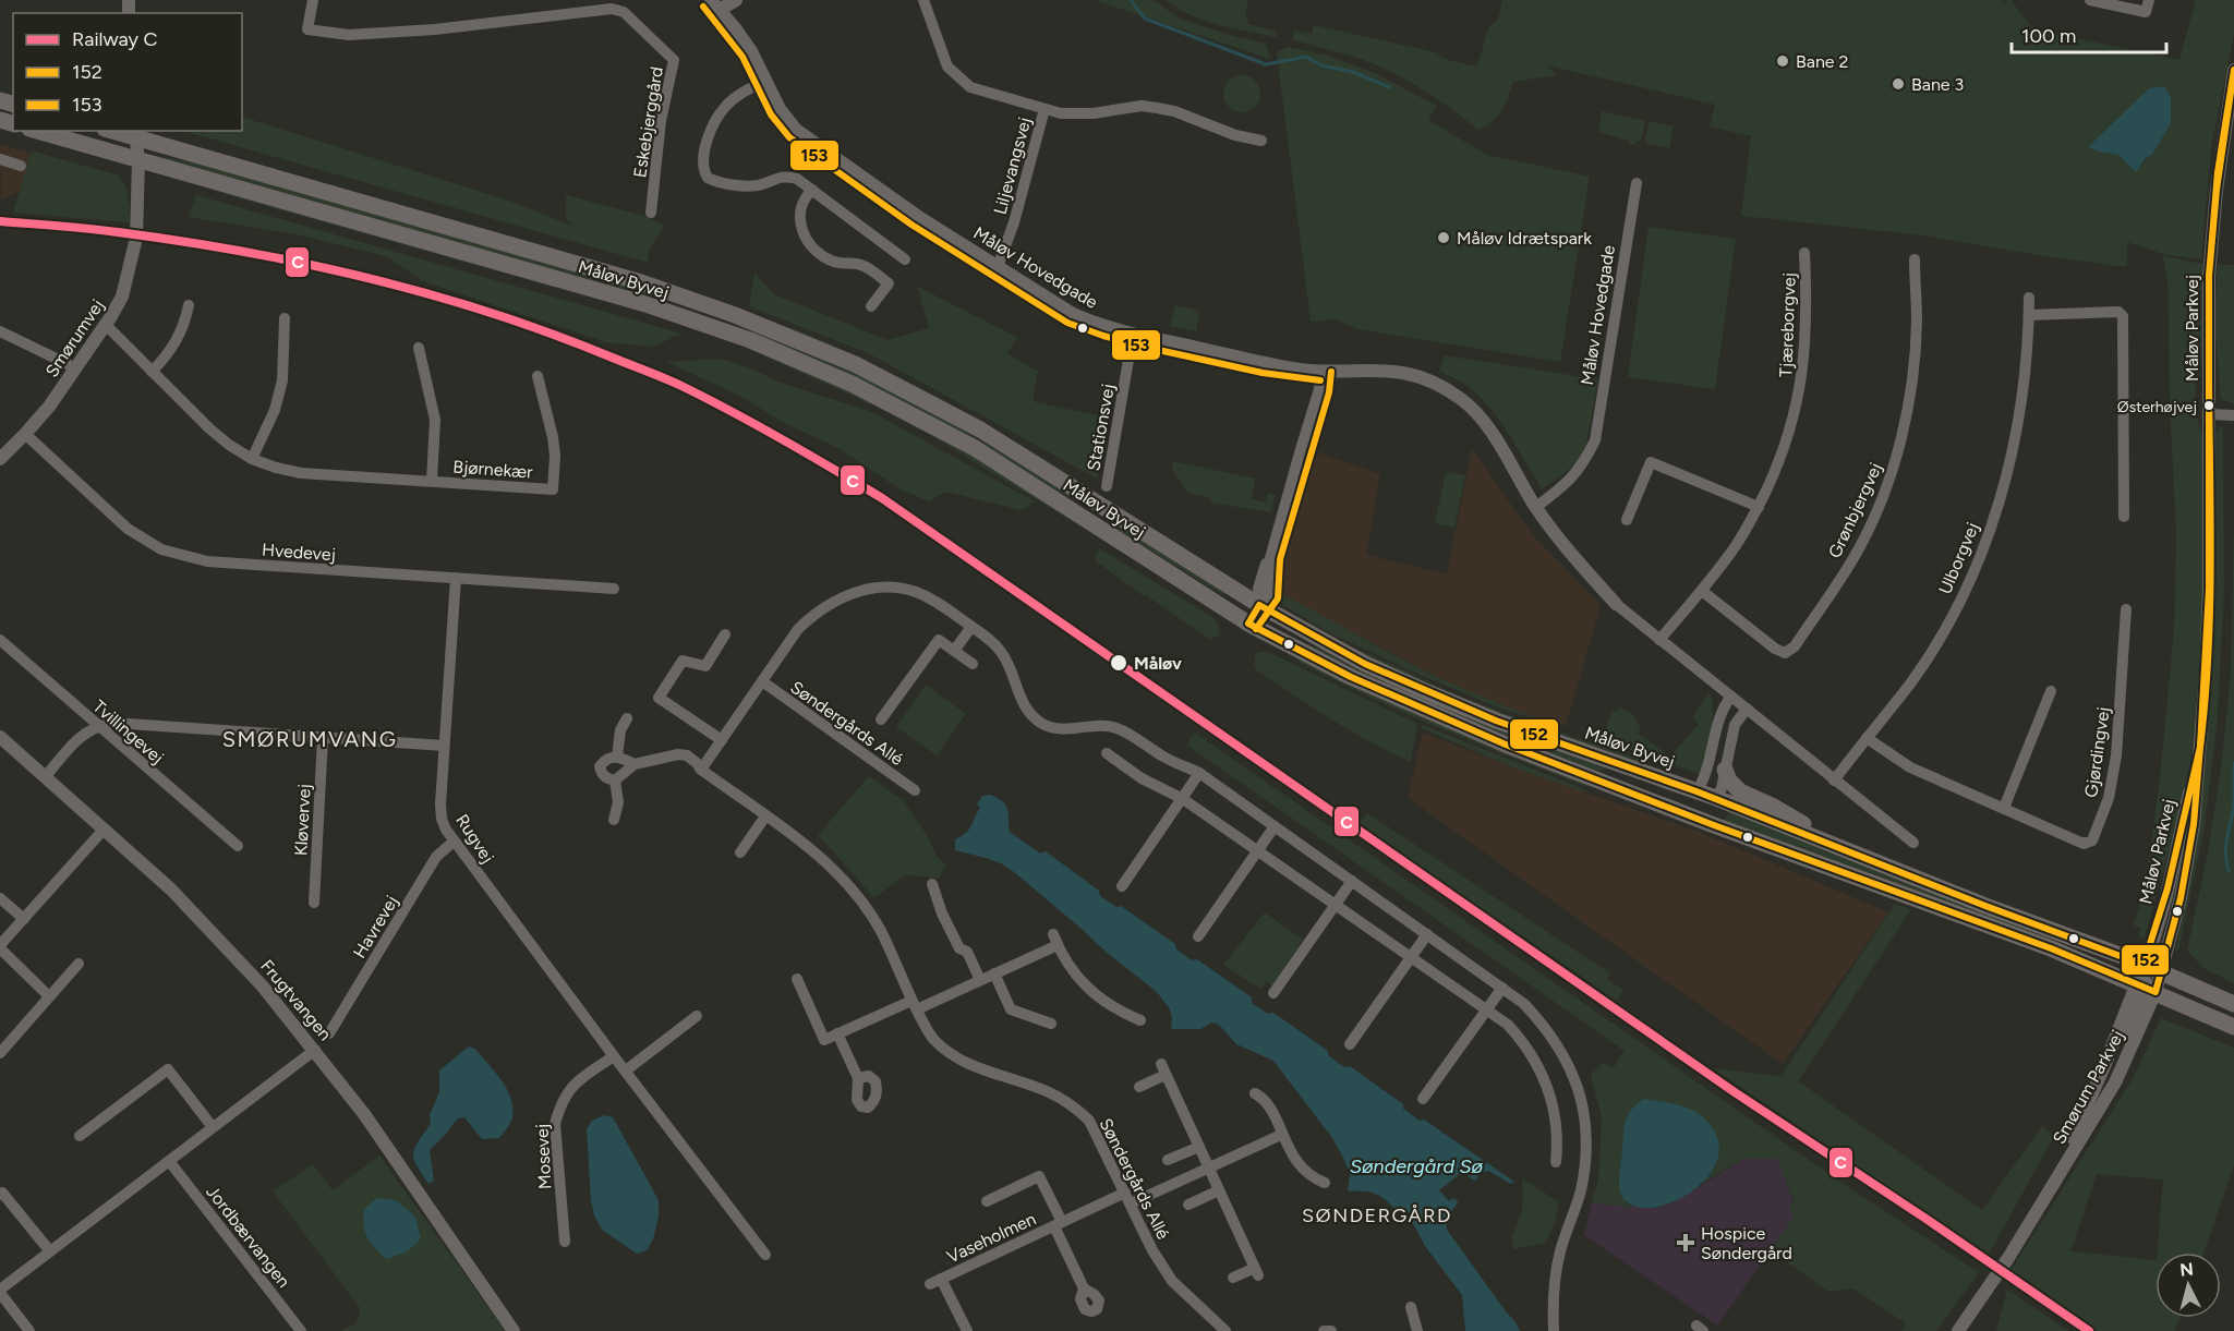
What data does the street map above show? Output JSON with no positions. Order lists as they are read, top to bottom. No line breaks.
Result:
{"streets":{"main road":["Måløv Byvej"],"street":["Eskebjerggård","Liljevangsvej","Måløv Hovedgade","Tjæreborgvej","Måløv Parkvej","Smørumvej","Stationsvej","Bjørnekær","Grønbjergvej","Hvedevej","Ulborgvej","Søndergårds Allé","Tvillingevej","Gjørdingvej","Kløvervej","Rugvej","Havrevej","Frugtvangen","Smørum Parkvej","Mosevej","Jordbærvangen","Vaseholmen"]},"crossings":[["Liljevangsvej","Måløv Hovedgade"],["Måløv Hovedgade","Tjæreborgvej"],["Måløv Hovedgade","Stationsvej"],["Måløv Hovedgade","Ulborgvej"],["Måløv Byvej","Måløv Parkvej"],["Måløv Byvej","Smørumvej"],["Måløv Byvej","Smørum Parkvej"],["Tjæreborgvej","Grønbjergvej"],["Måløv Parkvej","Smørum Parkvej"],["Smørumvej","Bjørnekær"],["Smørumvej","Hvedevej"],["Hvedevej","Rugvej"],["Ulborgvej","Gjørdingvej"],["Søndergårds Allé","Vaseholmen"],["Rugvej","Havrevej"],["Rugvej","Mosevej"]],"districts":["SMØRUMVANG","SØNDERGÅRD"],"water":["Søndergård Sø"],"places":{"other":["Bane 2","Bane 3","Måløv Idrætspark","Østerhøjvej","Måløv"],"health":["Hospice Søndergård"]},"lines":["transit line 153","transit line 152","rail line C"],"legend":["Railway C","152","153"],"scale_bar":"100 m","north":"top"}
